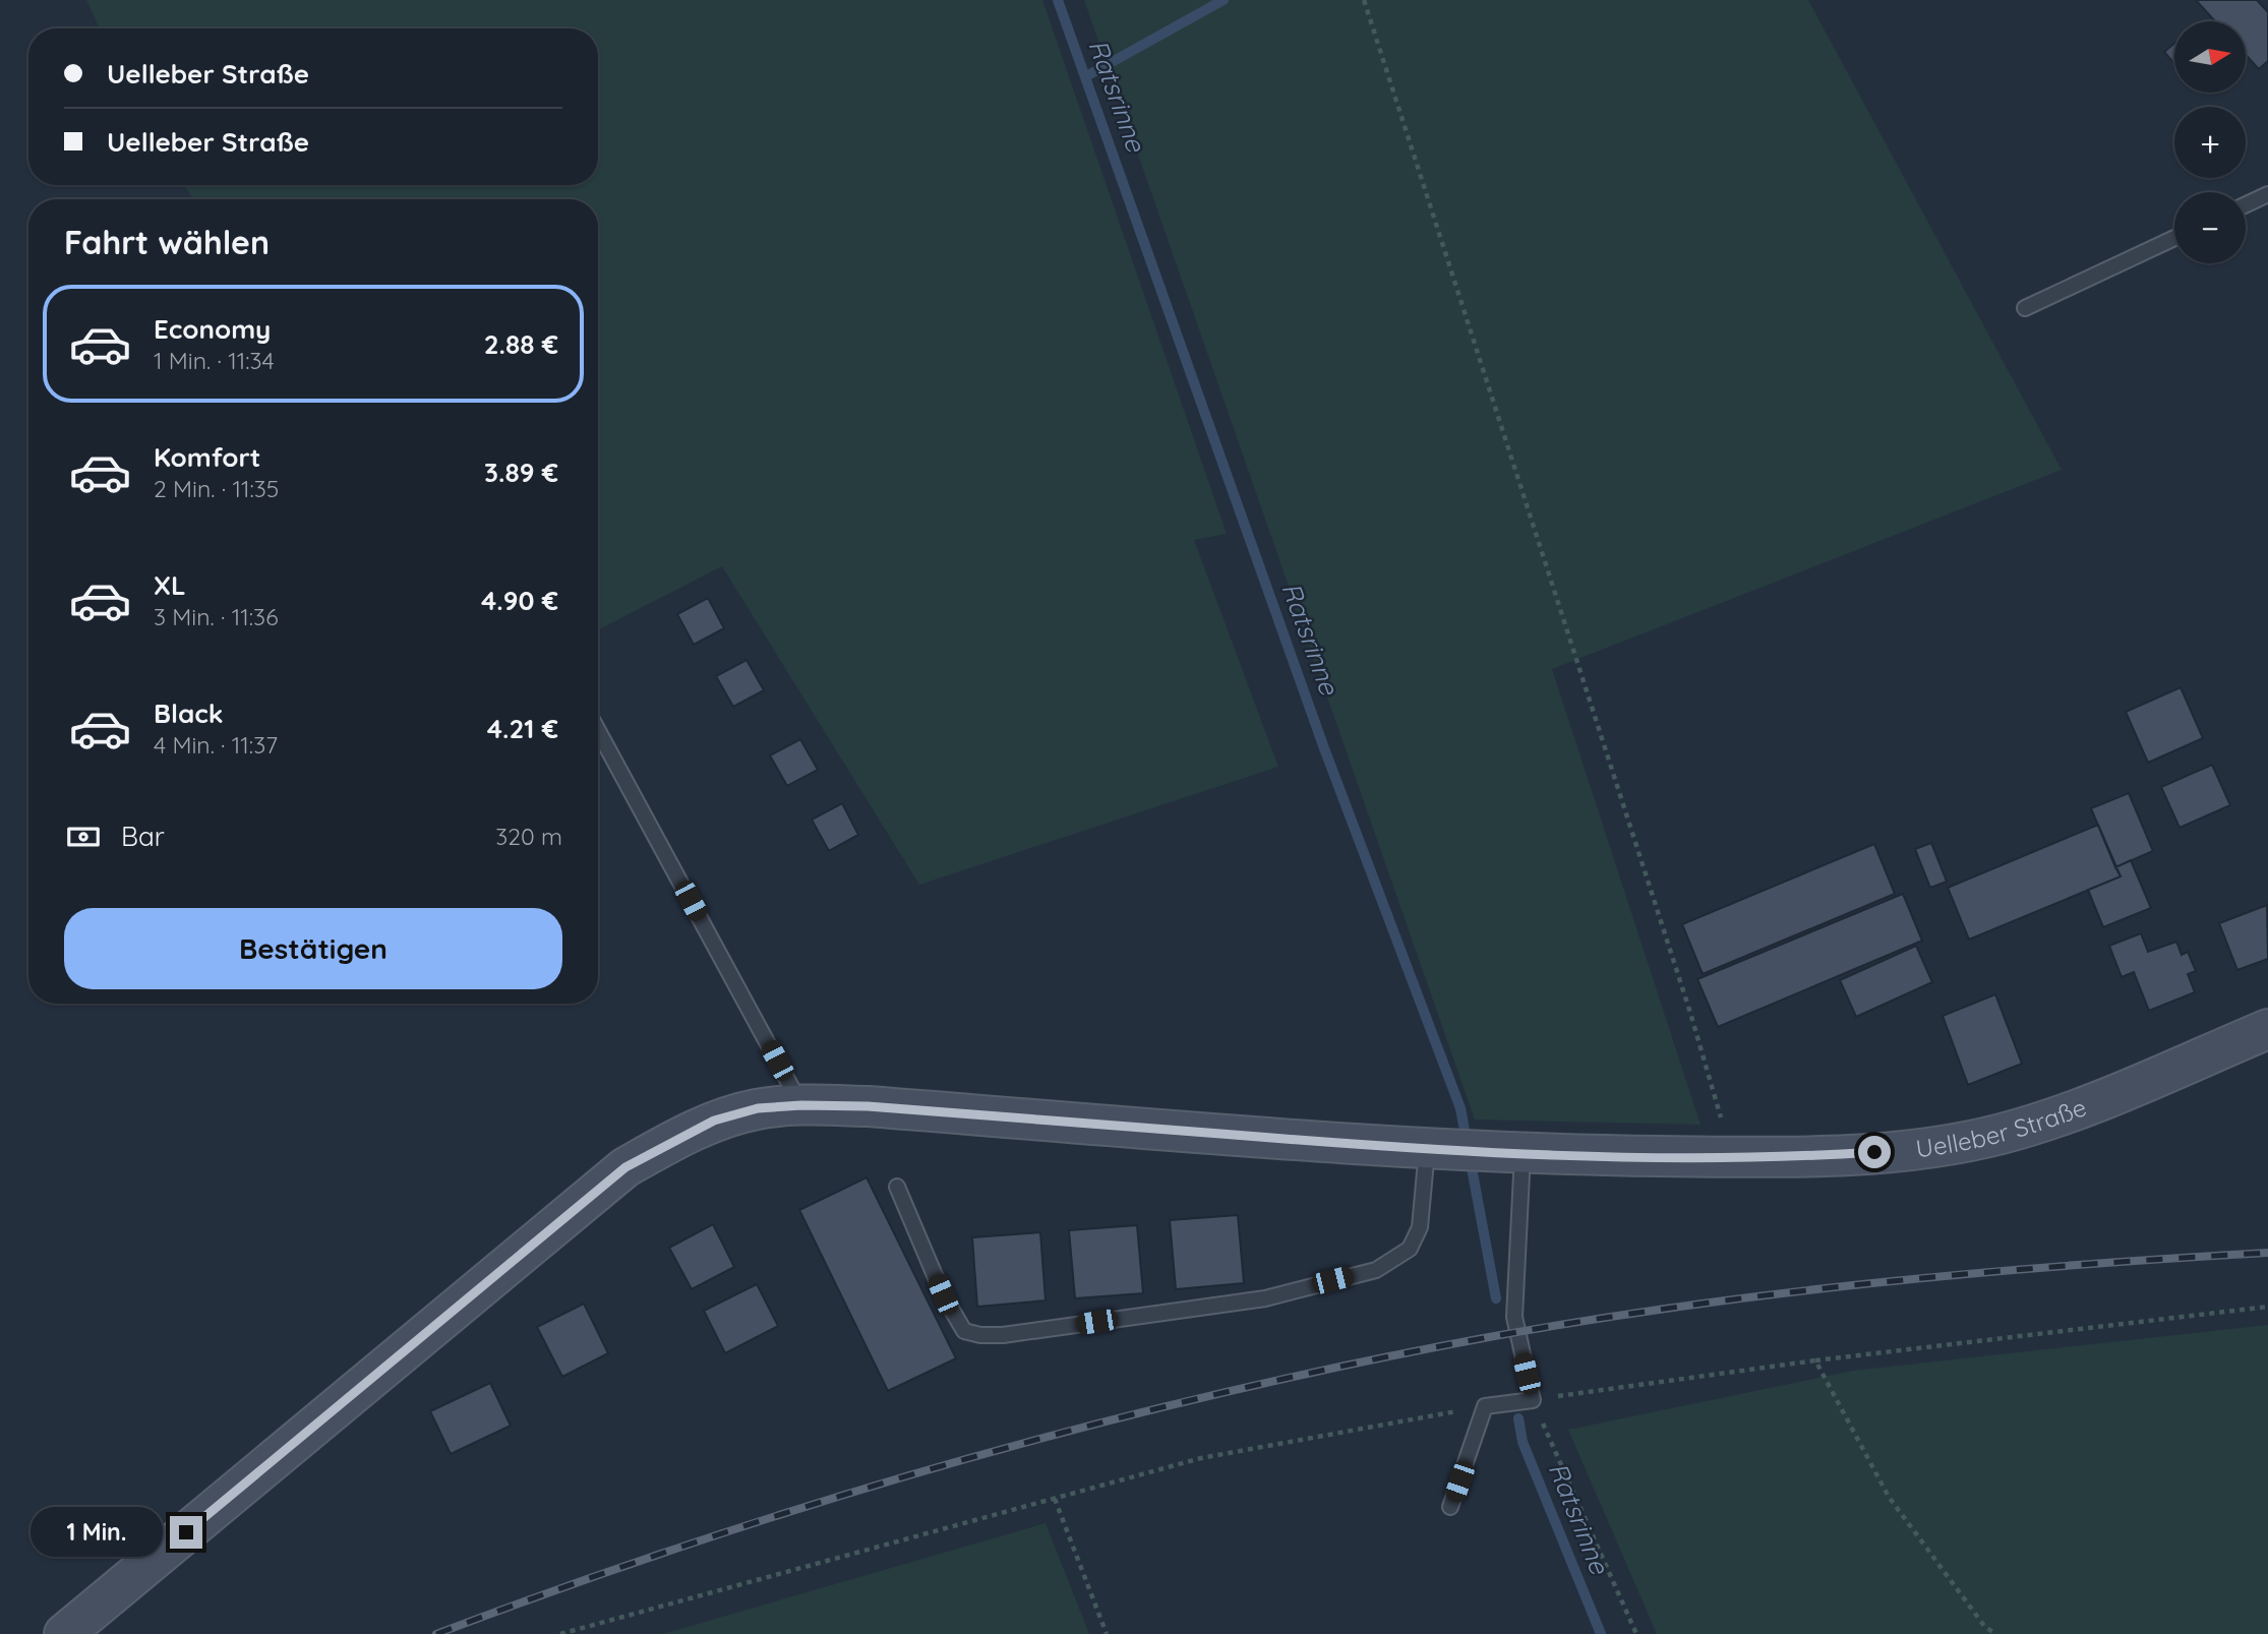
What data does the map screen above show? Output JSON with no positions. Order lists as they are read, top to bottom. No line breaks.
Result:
{"streets":{"street":["Uelleber Straße"]},"water":["Ratsrinne"],"north":"right","page":{"map_buttons":["+","−"],"banner":["Uelleber Straße","Uelleber Straße"],"heading":"Fahrt wählen","list":[{"name":"Economy","note":"1 Min. · 11:34","value":"2.88 €"},{"name":"Komfort","note":"2 Min. · 11:35","value":"3.89 €"},{"name":"XL","note":"3 Min. · 11:36","value":"4.90 €"},{"name":"Black","note":"4 Min. · 11:37","value":"4.21 €"}],"pay":["Bar","320 m"],"buttons":"Bestätigen","bubble":"1 Min."}}
